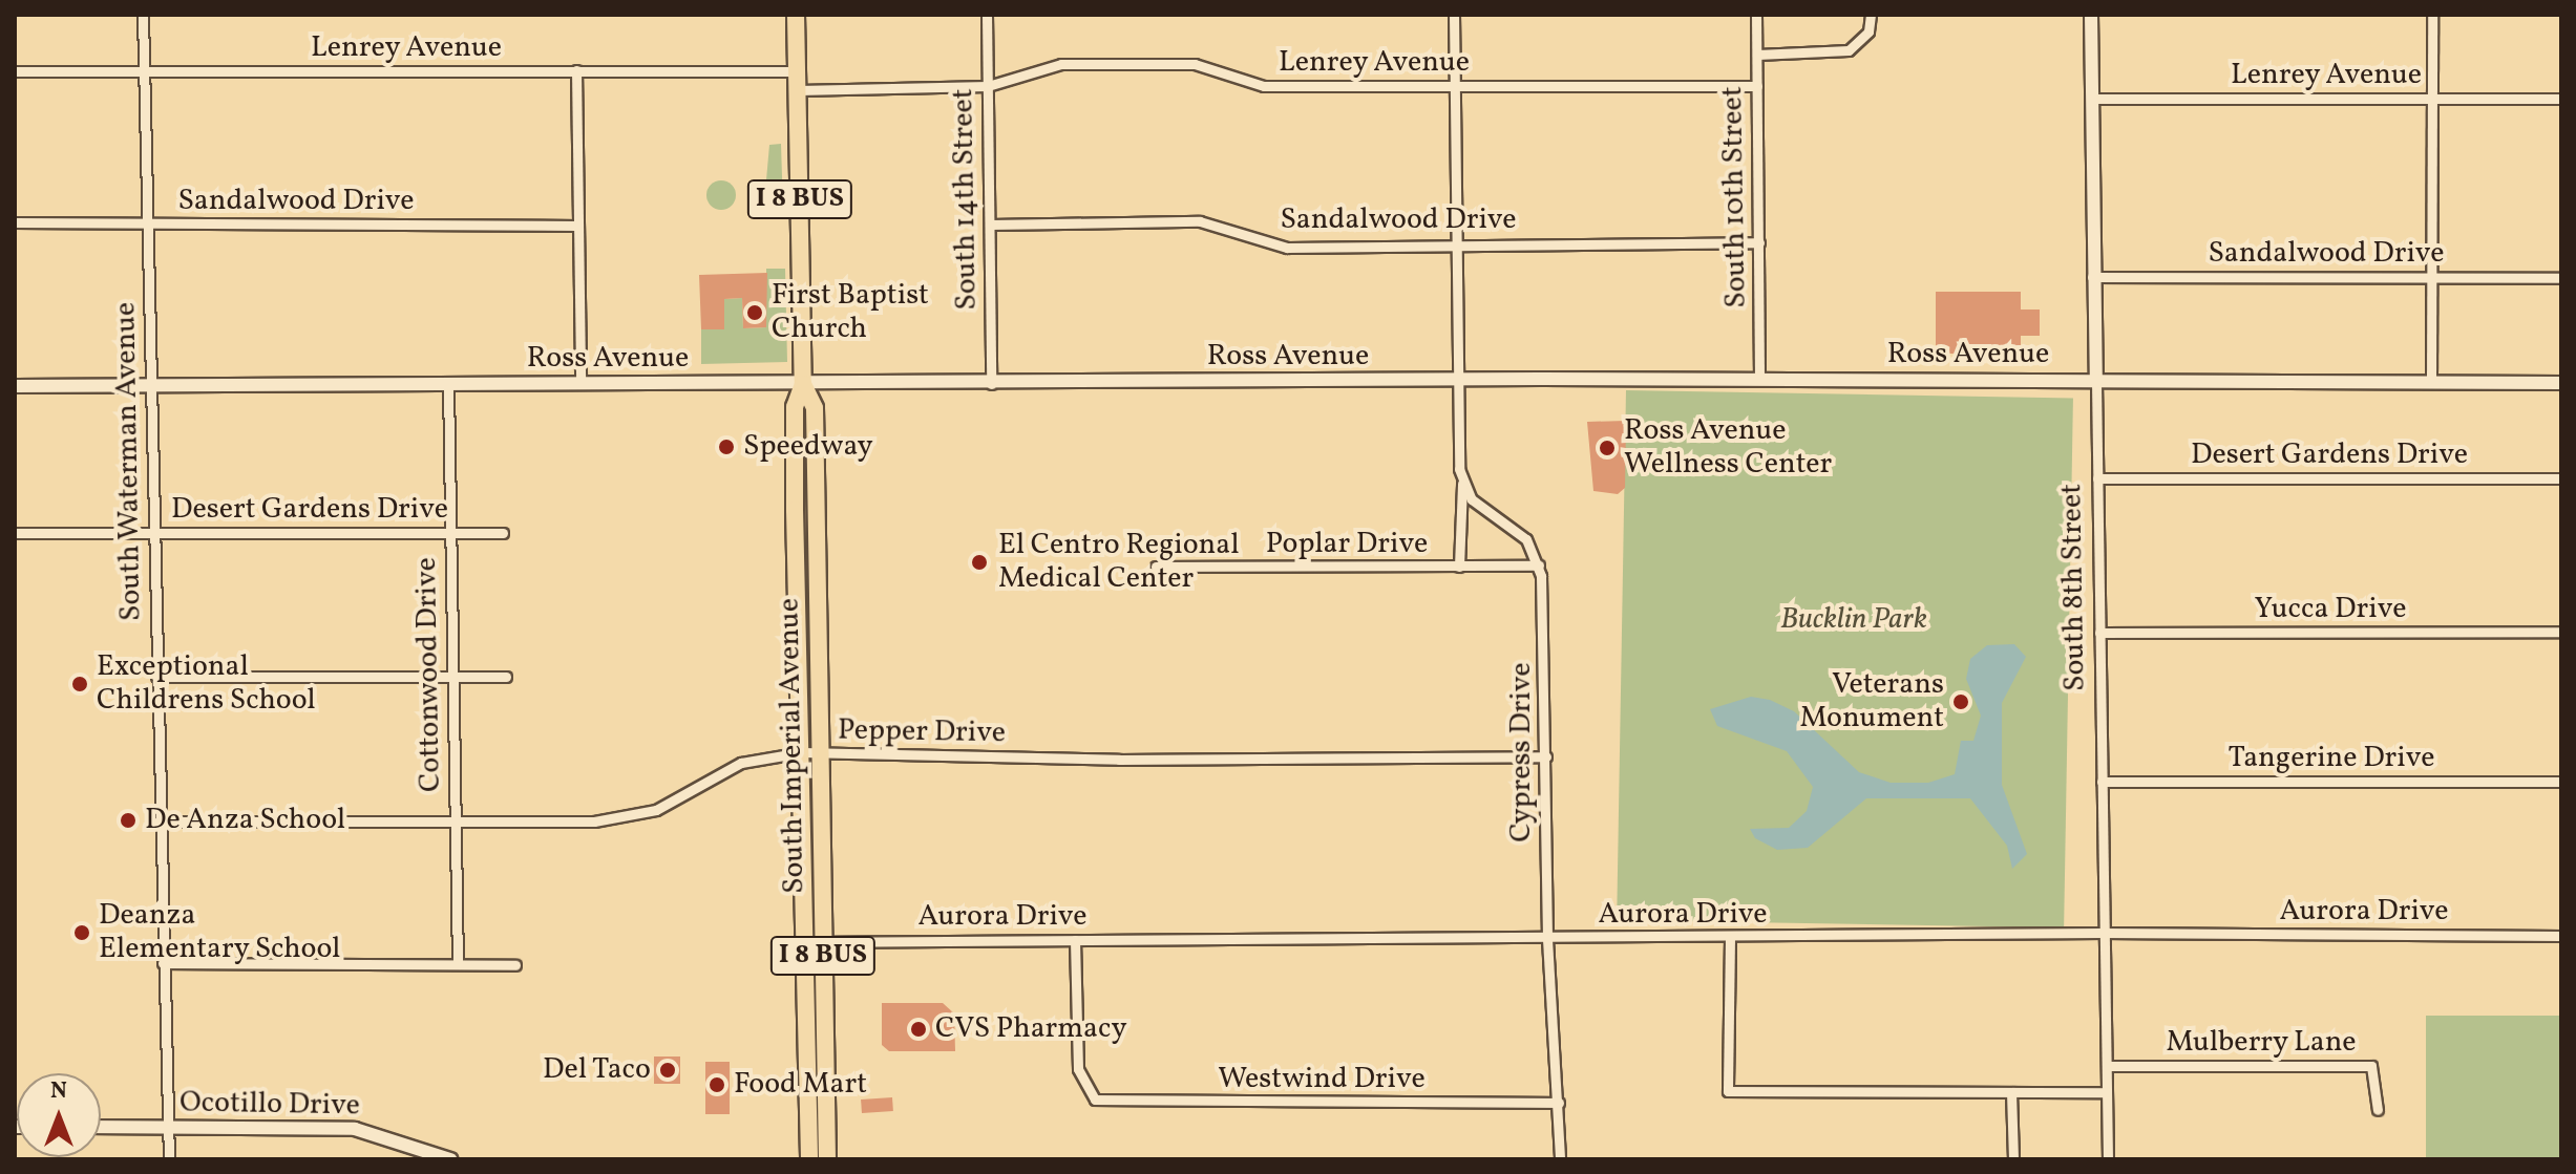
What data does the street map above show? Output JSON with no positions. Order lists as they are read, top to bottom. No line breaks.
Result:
{"streets":{"highway":["I 8 BUS","South Imperial Avenue"],"street":["Lenrey Avenue","South 10th Street","South 14th Street","Sandalwood Drive","Ross Avenue","Desert Gardens Drive","South Waterman Avenue","Poplar Drive","South 8th Street","Yucca Drive","Cottonwood Drive","Pepper Drive","Cypress Drive","Tangerine Drive","Aurora Drive","Mulberry Lane","Westwind Drive","Ocotillo Drive"]},"crossings":[["Lenrey Avenue","South 10th Street"],["Lenrey Avenue","South 14th Street"],["Lenrey Avenue","South Waterman Avenue"],["Lenrey Avenue","South 8th Street"],["Lenrey Avenue","South Imperial Avenue"],["South 10th Street","Sandalwood Drive"],["South 10th Street","Ross Avenue"],["South 14th Street","Sandalwood Drive"],["South 14th Street","Ross Avenue"],["Sandalwood Drive","South Waterman Avenue"],["Sandalwood Drive","South 8th Street"],["Ross Avenue","South Waterman Avenue"],["Ross Avenue","South 8th Street"],["Ross Avenue","Cottonwood Drive"],["Ross Avenue","South Imperial Avenue"],["Desert Gardens Drive","South Waterman Avenue"],["Desert Gardens Drive","South 8th Street"],["Desert Gardens Drive","Cottonwood Drive"],["South Waterman Avenue","Pepper Drive"],["South Waterman Avenue","Ocotillo Drive"],["Poplar Drive","Cypress Drive"],["South 8th Street","Yucca Drive"],["South 8th Street","Tangerine Drive"],["South 8th Street","Aurora Drive"],["South 8th Street","Mulberry Lane"],["Cottonwood Drive","Pepper Drive"],["Pepper Drive","South Imperial Avenue"],["Pepper Drive","Cypress Drive"],["South Imperial Avenue","Aurora Drive"],["Cypress Drive","Aurora Drive"],["Cypress Drive","Westwind Drive"],["Aurora Drive","Westwind Drive"]],"parks":["Bucklin Park"],"places":["First Baptist Church","Speedway","Ross Avenue Wellness Center","El Centro Regional Medical Center","Exceptional Childrens School","Veterans Monument","De Anza School","Deanza Elementary School","CVS Pharmacy","Del Taco","Food Mart"],"north":"top"}
